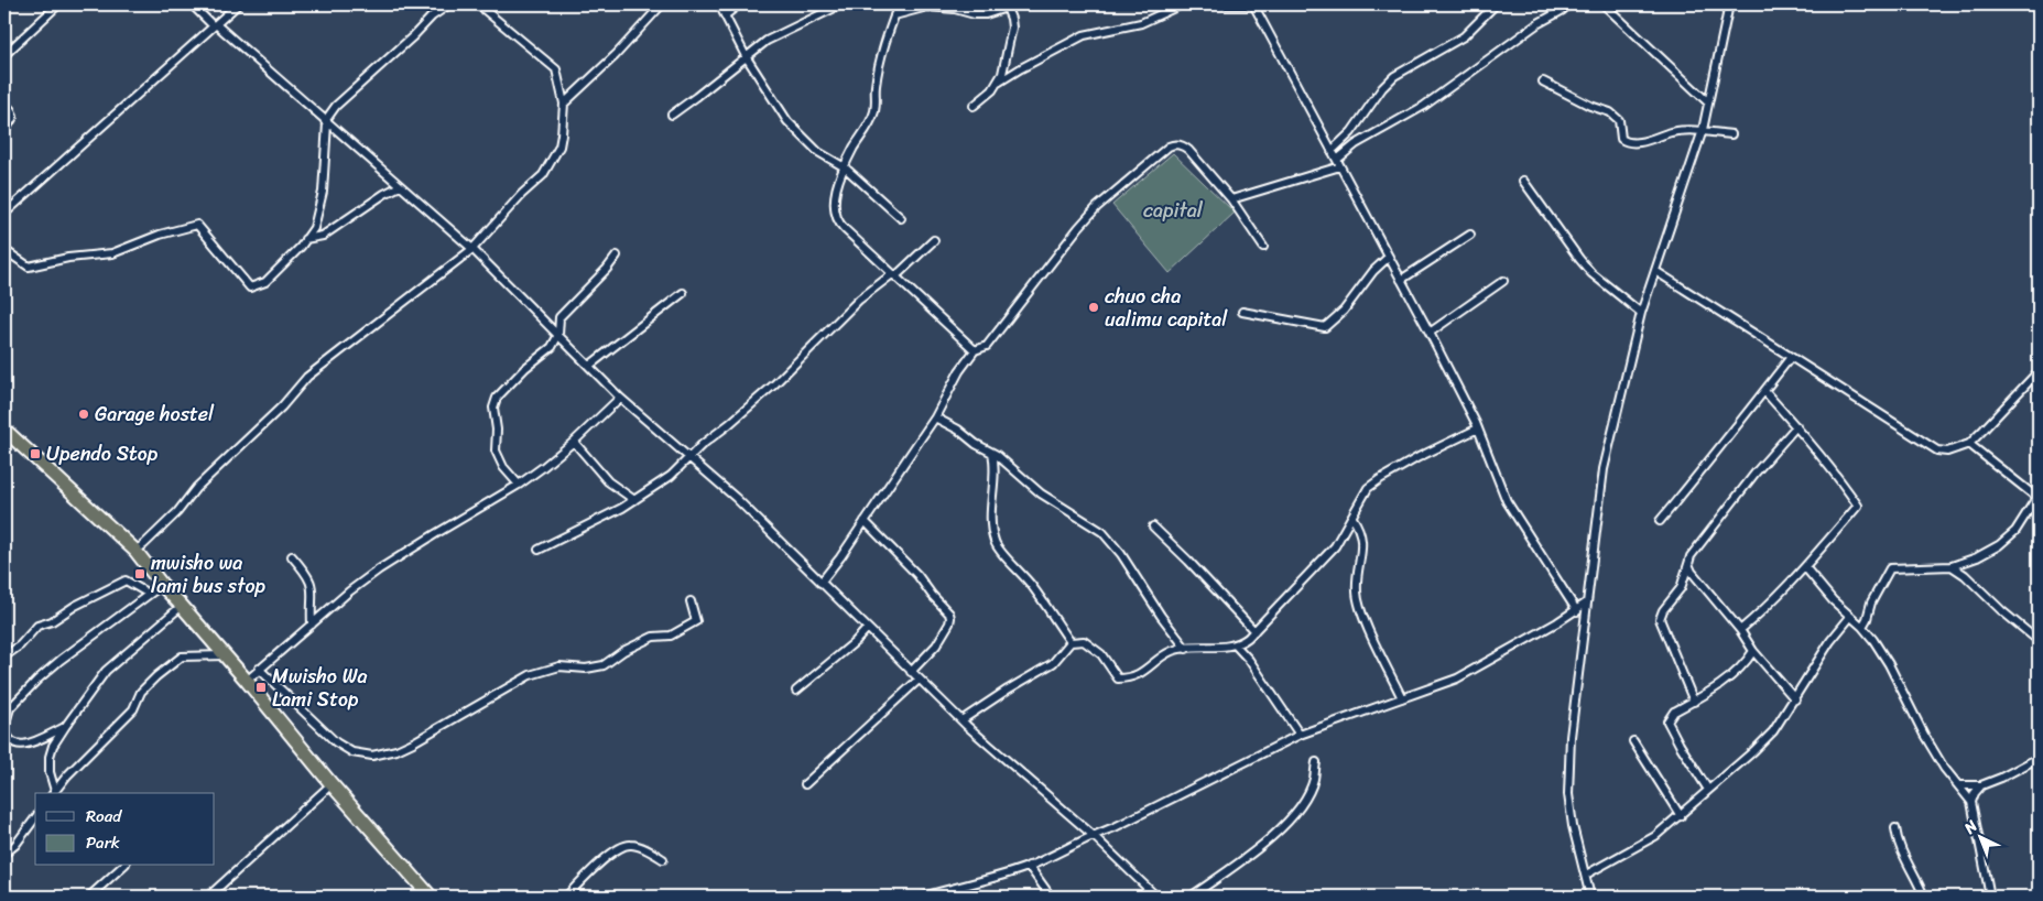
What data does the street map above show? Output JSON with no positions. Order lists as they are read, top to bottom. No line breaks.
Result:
{"parks":["capital"],"places":{"other":["chuo cha ualimu capital","Garage hostel"],"transit":["Upendo Stop","mwisho wa lami bus stop","Mwisho Wa Lami Stop"]},"legend":["Road","Park"],"north":"top left"}
